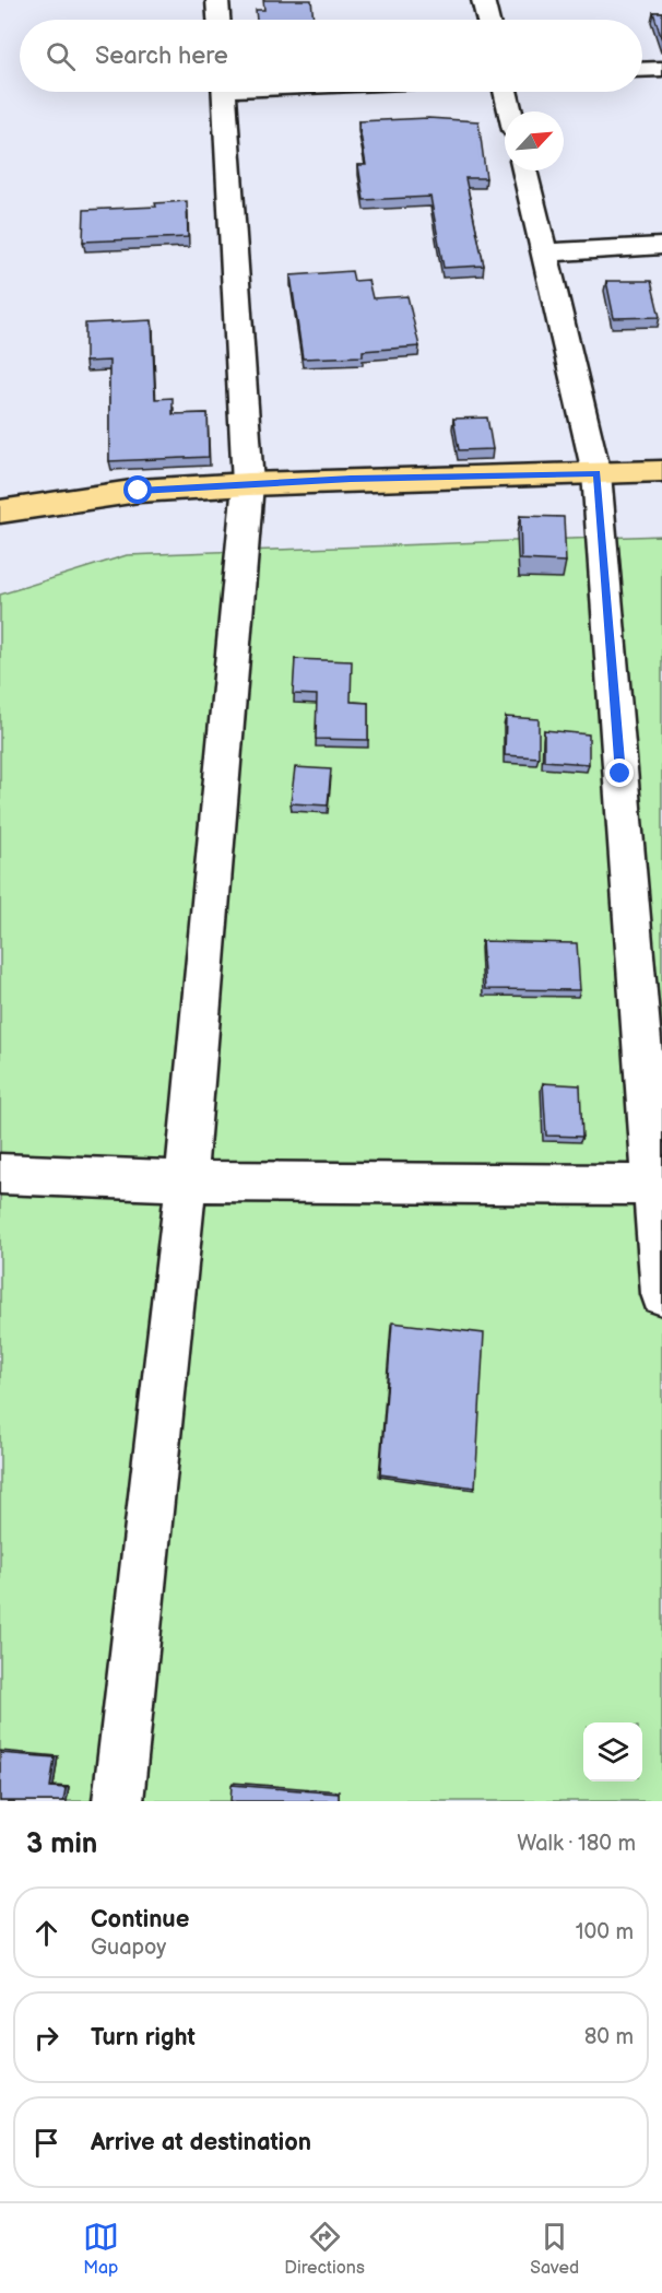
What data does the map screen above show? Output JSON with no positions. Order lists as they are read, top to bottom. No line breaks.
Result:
{"north":"top right","page":{"search":"Search here","heading":["3 min","Walk · 180 m"],"list":[["Continue","Guapoy","100 m"],["Turn right","80 m"],"Arrive at destination"],"nav":["Map","Directions","Saved"]}}
